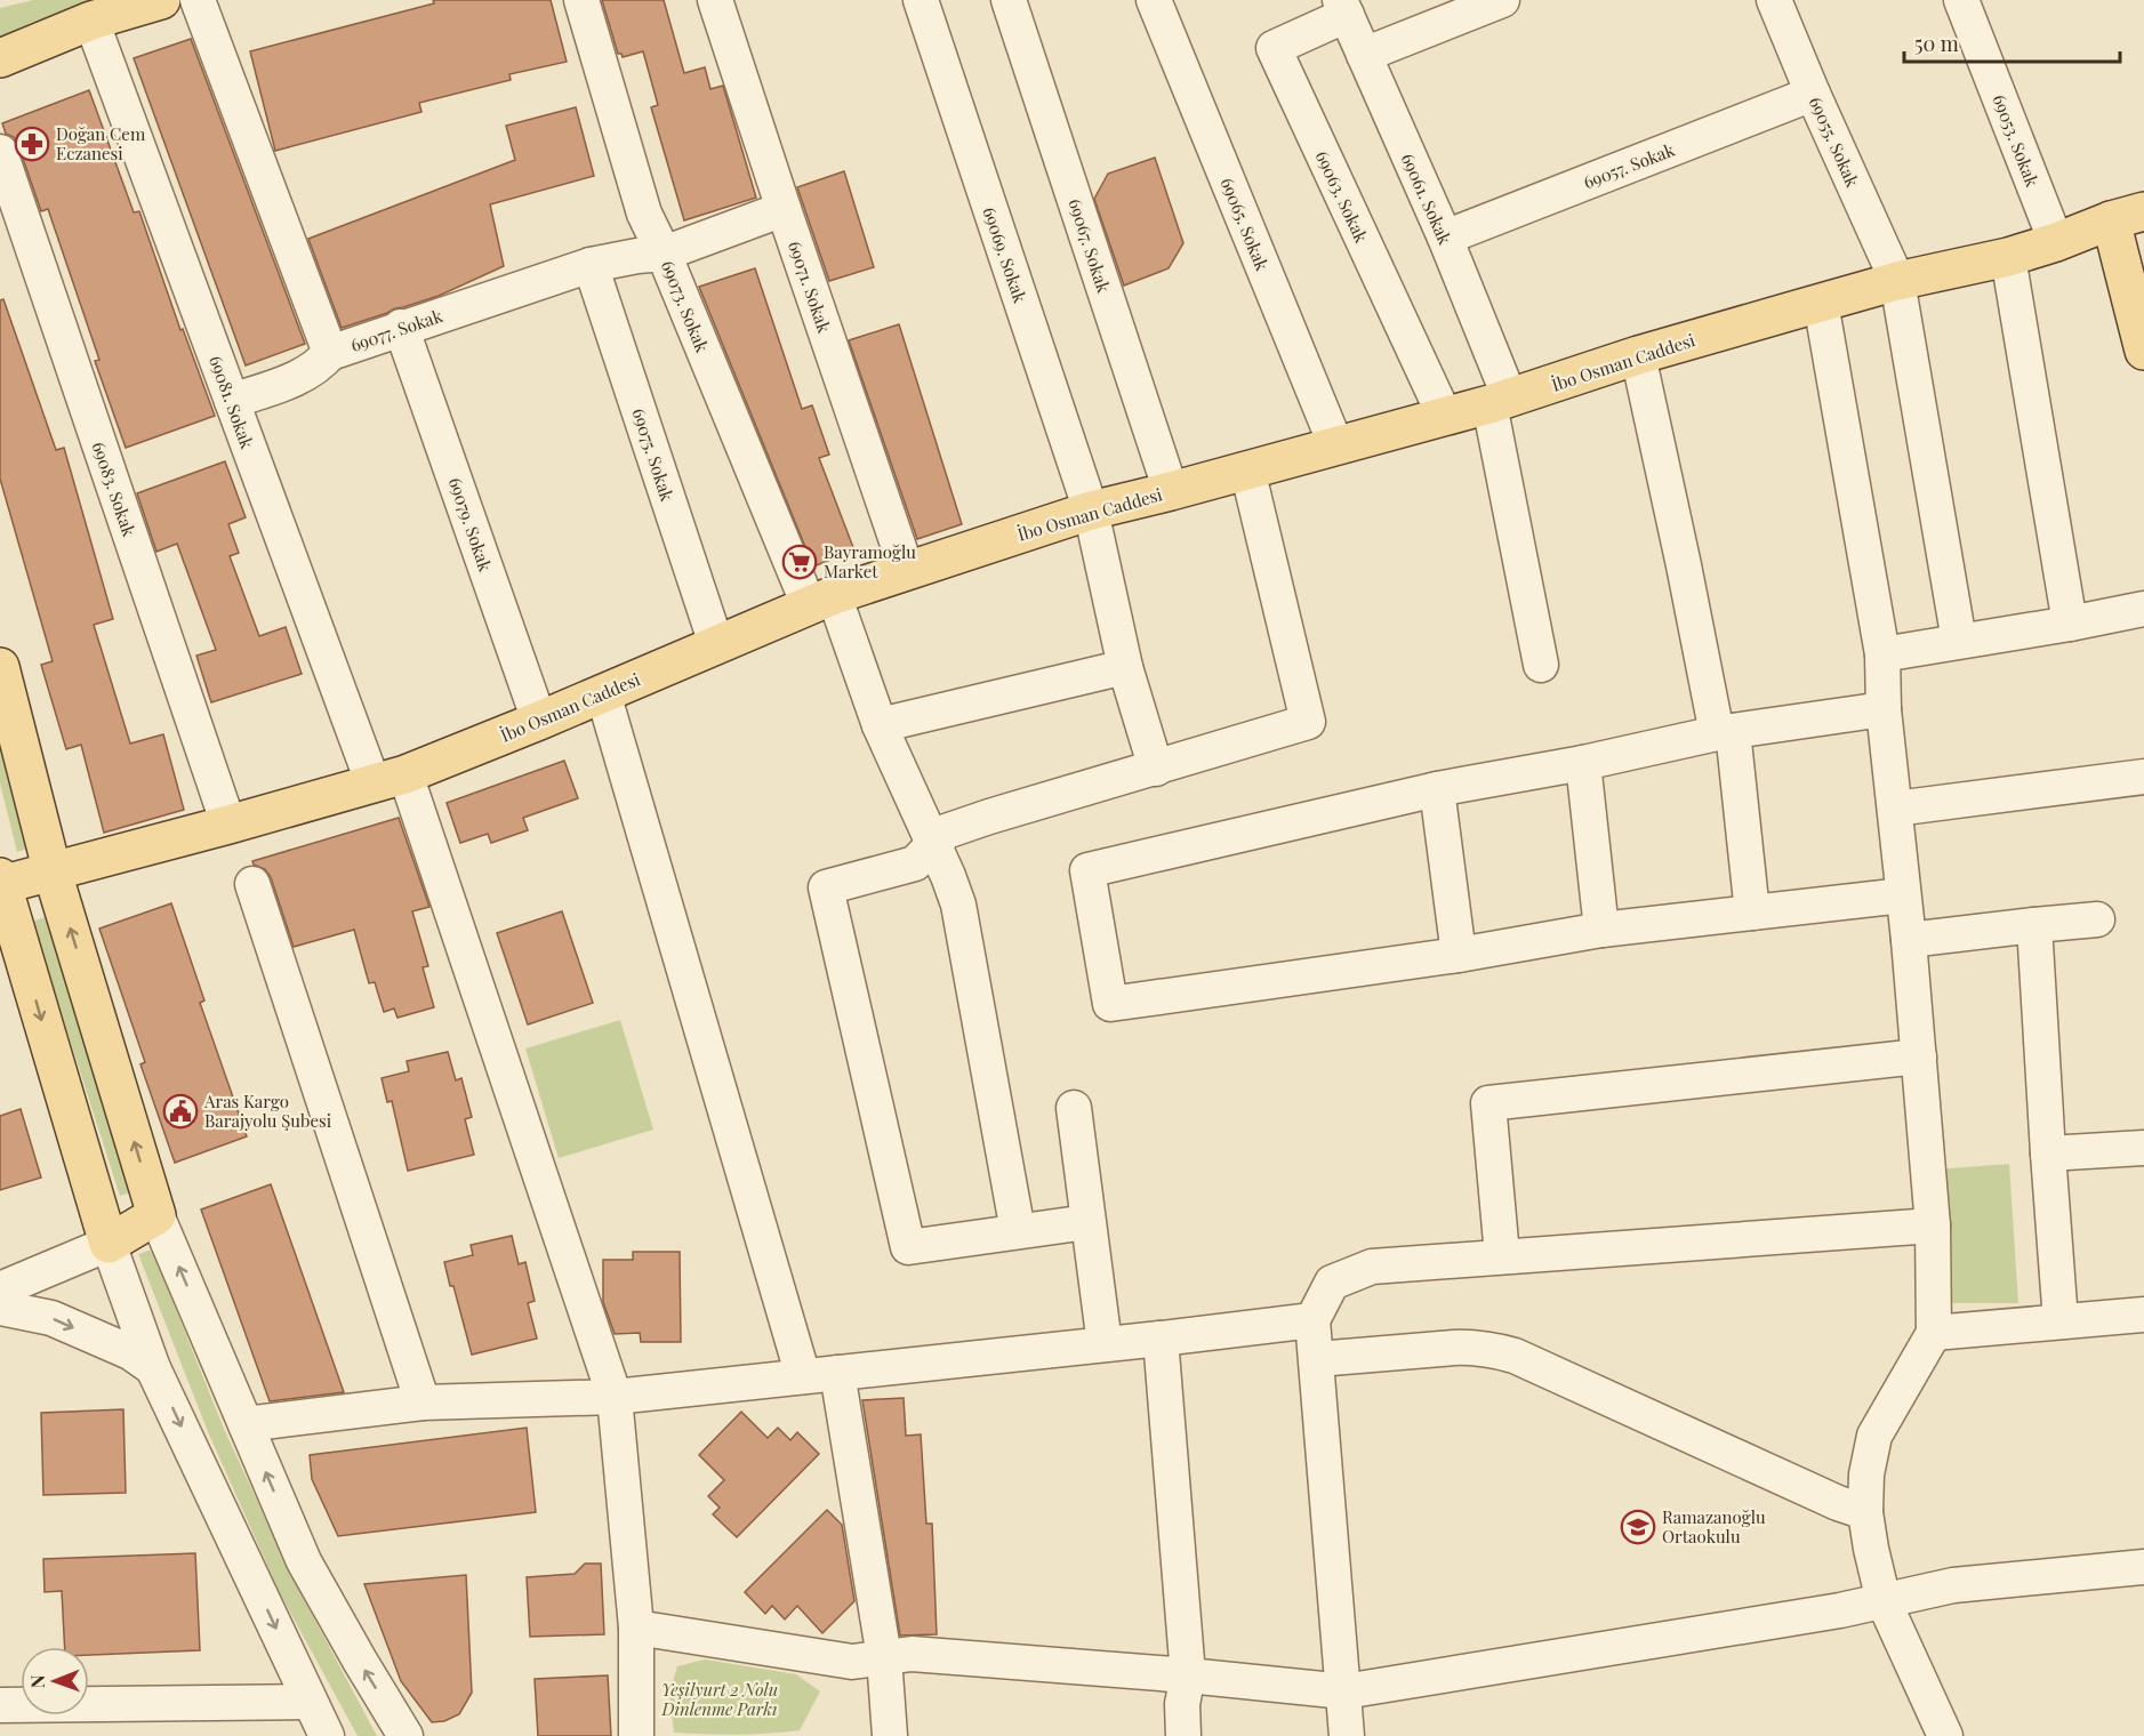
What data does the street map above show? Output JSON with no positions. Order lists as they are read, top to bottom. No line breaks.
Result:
{"streets":{"main road":["İbo Osman Caddesi"],"street":["69053. Sokak","69055. Sokak","69057. Sokak","69063. Sokak","69061. Sokak","69065. Sokak","69067. Sokak","69069. Sokak","69071. Sokak","69073. Sokak","69077. Sokak","69081. Sokak","69075. Sokak","69083. Sokak","69079. Sokak"]},"crossings":[["69053. Sokak","İbo Osman Caddesi"],["69055. Sokak","69057. Sokak"],["69055. Sokak","İbo Osman Caddesi"],["69057. Sokak","69061. Sokak"],["69063. Sokak","69061. Sokak"],["69063. Sokak","İbo Osman Caddesi"],["69061. Sokak","İbo Osman Caddesi"],["69065. Sokak","İbo Osman Caddesi"],["69067. Sokak","İbo Osman Caddesi"],["69069. Sokak","İbo Osman Caddesi"],["69071. Sokak","69077. Sokak"],["69071. Sokak","İbo Osman Caddesi"],["69073. Sokak","69077. Sokak"],["69073. Sokak","İbo Osman Caddesi"],["69077. Sokak","69075. Sokak"],["69077. Sokak","69079. Sokak"],["İbo Osman Caddesi","69081. Sokak"],["İbo Osman Caddesi","69075. Sokak"],["İbo Osman Caddesi","69083. Sokak"],["İbo Osman Caddesi","69079. Sokak"]],"parks":["Yeşilyurt 2 Nolu Dinlenme Parkı"],"places":{"pharmacy":["Doğan Cem Eczanesi"],"supermarket":["Bayramoğlu Market"],"public building":["Aras Kargo Barajyolu Şubesi"],"school or university":["Ramazanoğlu Ortaokulu"]},"scale_bar":"50 m","north":"left"}
